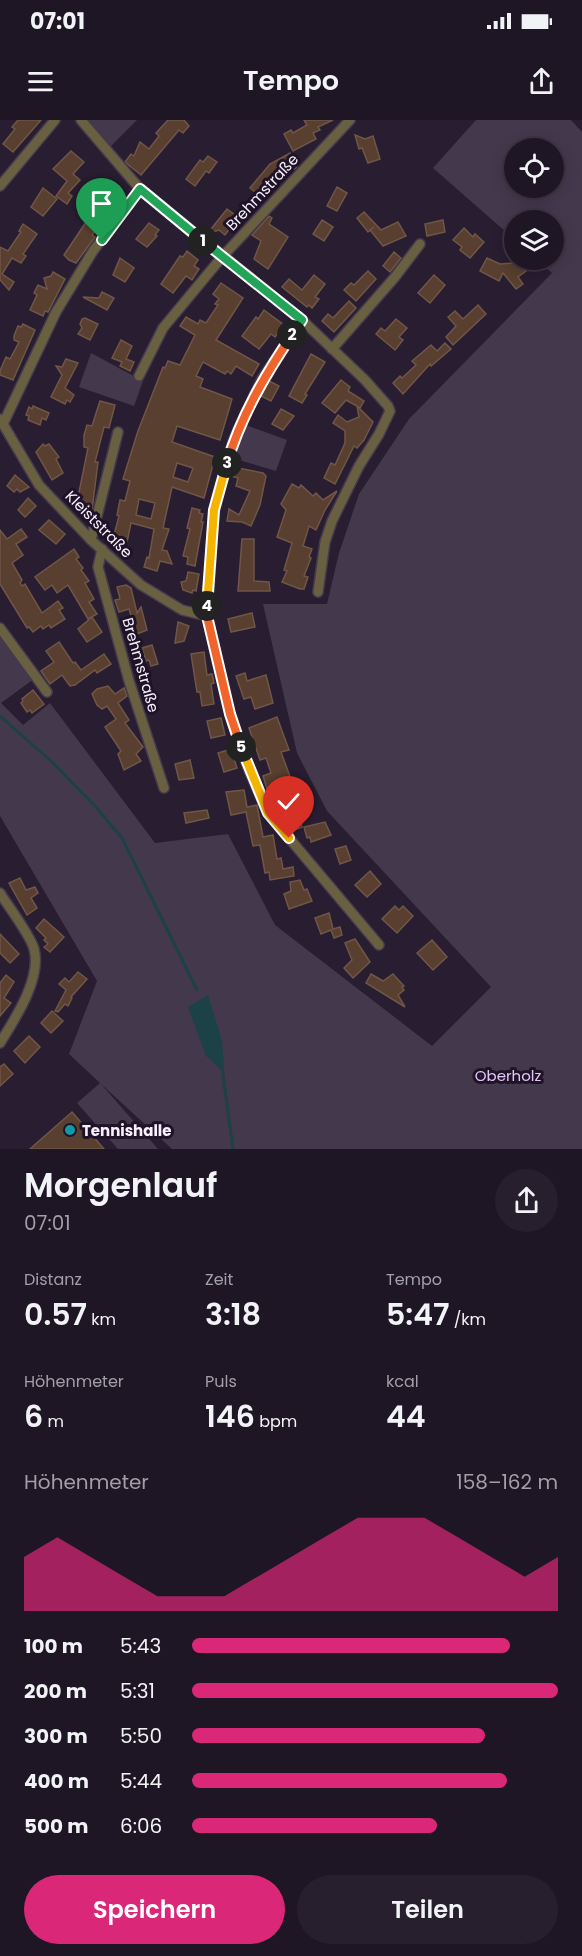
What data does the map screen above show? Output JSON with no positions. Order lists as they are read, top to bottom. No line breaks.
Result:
{"streets":{"street":["Brehmstraße","Kleiststraße"]},"crossings":[["Brehmstraße","Kleiststraße"]],"parks":["Oberholz"],"places":["Tennishalle"],"page":{"status":"07:01","header":"Tempo","pins":["1","2","3","4","5"],"heading":["Morgenlauf","07:01"],"stats":[["Distanz","0.57 km"],["Zeit","3:18"],["Tempo","5:47 /km"],["Höhenmeter","6 m"],["Puls","146 bpm"],["kcal","44"]],"chart":["Höhenmeter","158–162 m"],"list":[{"name":"100 m","note":"5:43"},{"name":"200 m","note":"5:31"},{"name":"300 m","note":"5:50"},{"name":"400 m","note":"5:44"},{"name":"500 m","note":"6:06"}],"buttons":["Speichern","Teilen"]}}
